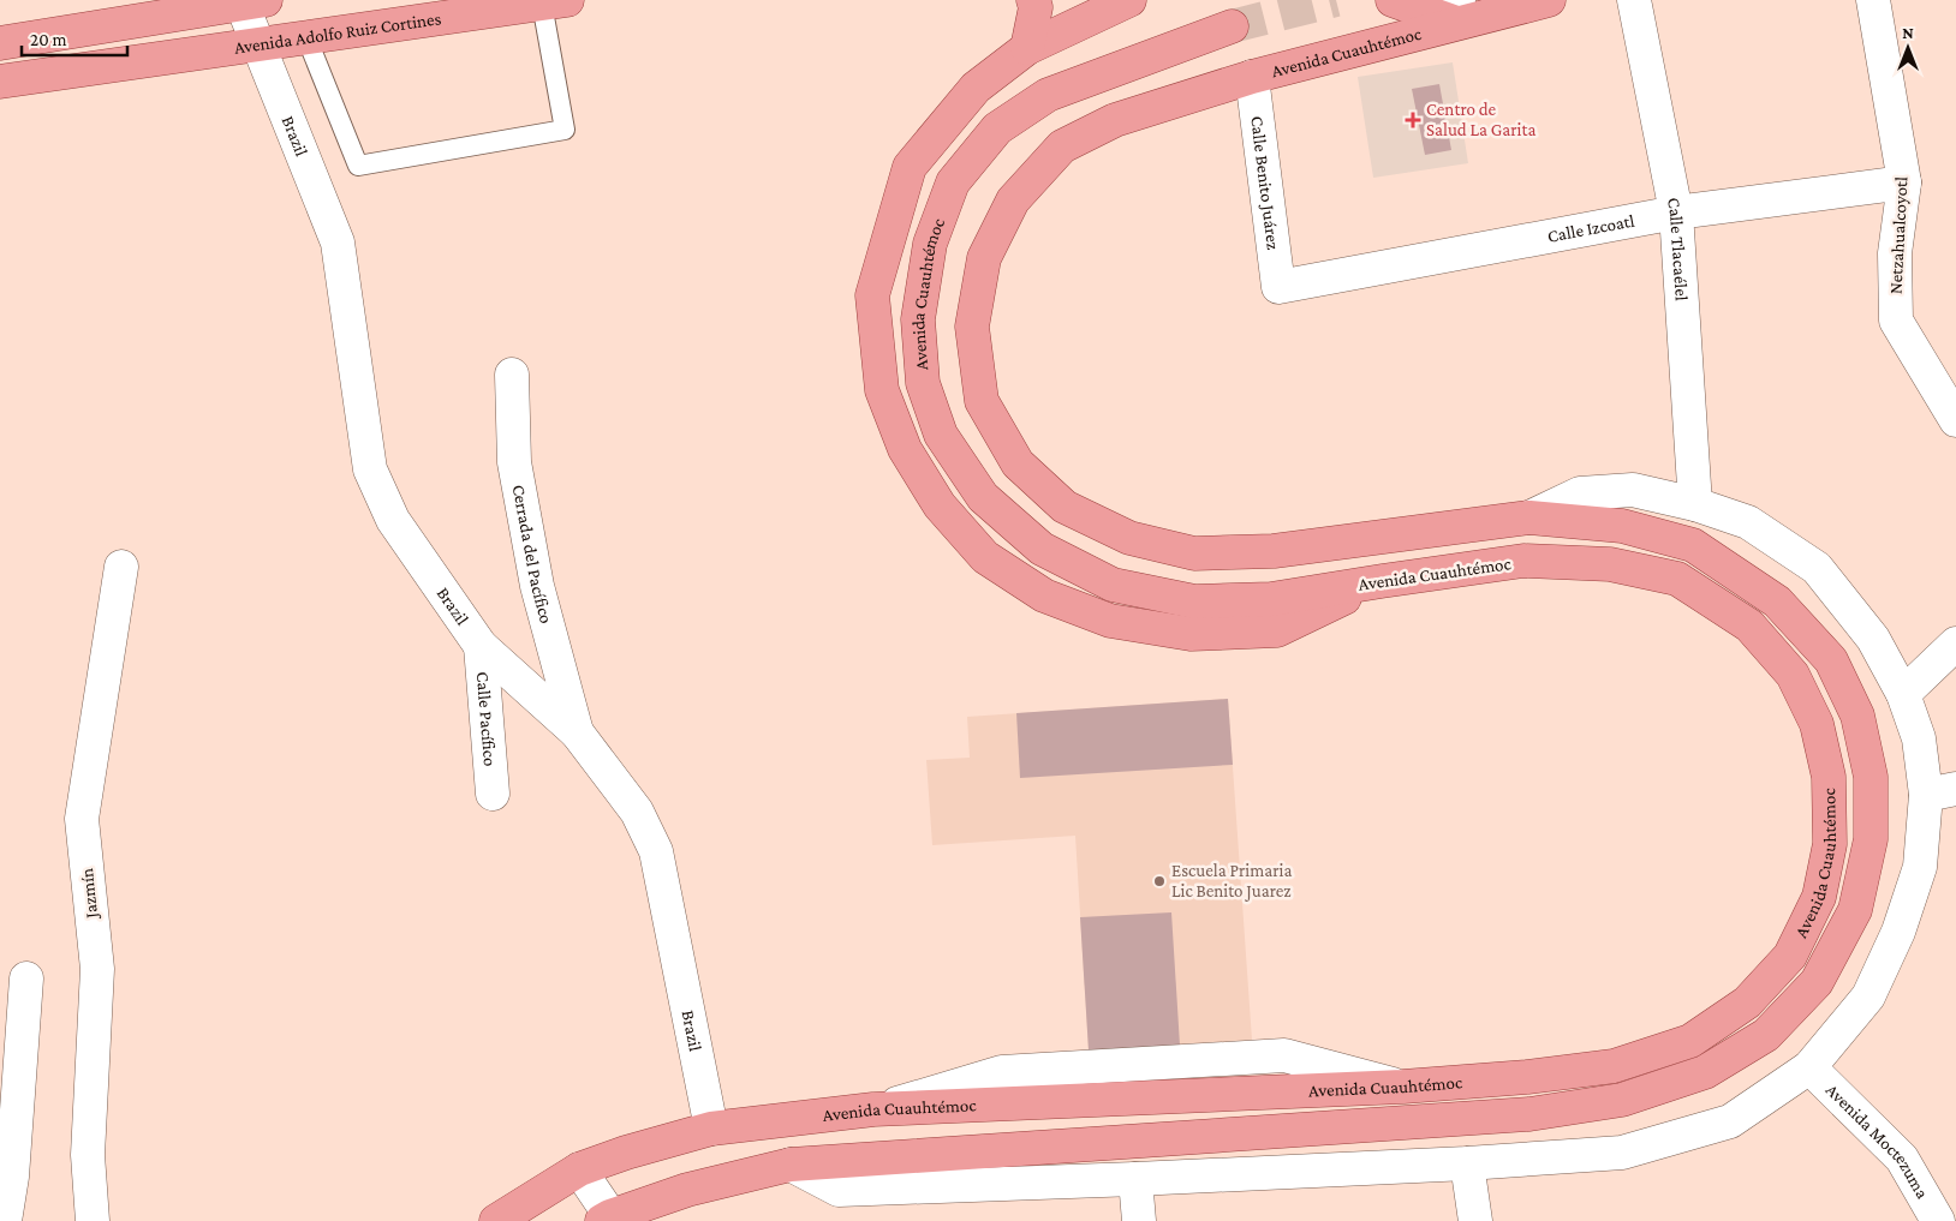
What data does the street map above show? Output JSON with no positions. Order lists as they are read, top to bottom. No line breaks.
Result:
{"streets":{"main road":["Avenida Adolfo Ruiz Cortines","Avenida Cuauhtémoc"],"street":["Brazil","Calle Benito Juárez","Calle Izcoatl","Netzahualcoyotl","Calle Tlacaélel","Cerrada del Pacífico","Calle Pacífico","Jazmín","Avenida Moctezuma"]},"crossings":[["Avenida Adolfo Ruiz Cortines","Brazil"],["Avenida Cuauhtémoc","Brazil"],["Avenida Cuauhtémoc","Calle Benito Juárez"],["Avenida Cuauhtémoc","Calle Tlacaélel"],["Avenida Cuauhtémoc","Avenida Moctezuma"],["Brazil","Cerrada del Pacífico"],["Brazil","Calle Pacífico"],["Calle Benito Juárez","Calle Izcoatl"],["Calle Izcoatl","Netzahualcoyotl"],["Calle Izcoatl","Calle Tlacaélel"]],"places":{"health":["Centro de Salud La Garita"],"other":["Escuela Primaria Lic Benito Juarez"]},"scale_bar":"20 m","north":"top"}
